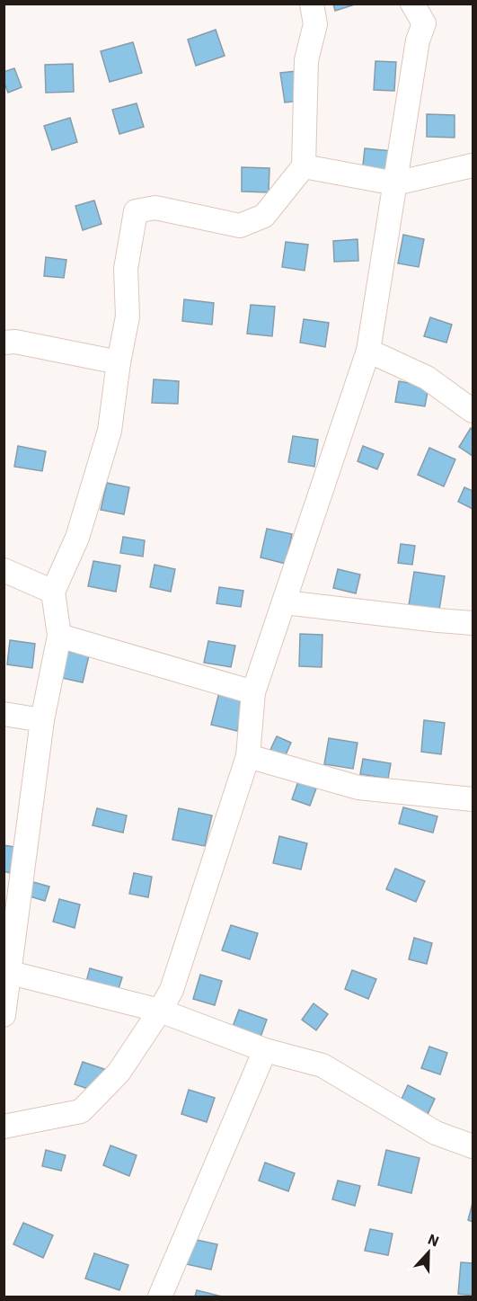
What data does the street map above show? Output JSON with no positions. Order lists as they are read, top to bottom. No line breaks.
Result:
{"north":"top"}
